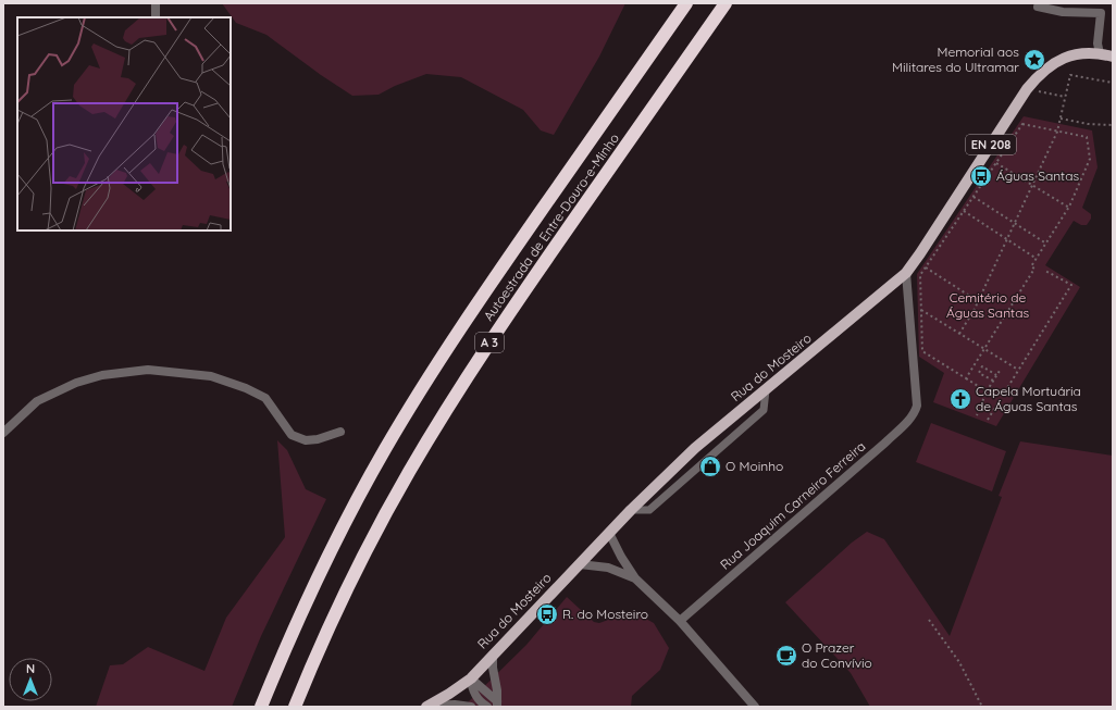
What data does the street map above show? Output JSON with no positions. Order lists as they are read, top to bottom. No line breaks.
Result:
{"streets":{"highway":["Autoestrada de Entre-Douro-e-Minho","A 3"],"main road":["EN 208","Rua do Mosteiro"],"street":["Rua Joaquim Carneiro Ferreira"]},"crossings":[["Rua do Mosteiro","Rua Joaquim Carneiro Ferreira"]],"parks":["Cemitério de Águas Santas"],"places":{"place":["Memorial aos Militares do Ultramar"],"bus stop":["Águas Santas","R. do Mosteiro"],"church":["Capela Mortuária de Águas Santas"],"shop":["O Moinho"],"cafe":["O Prazer do Convívio"]},"north":"top"}
